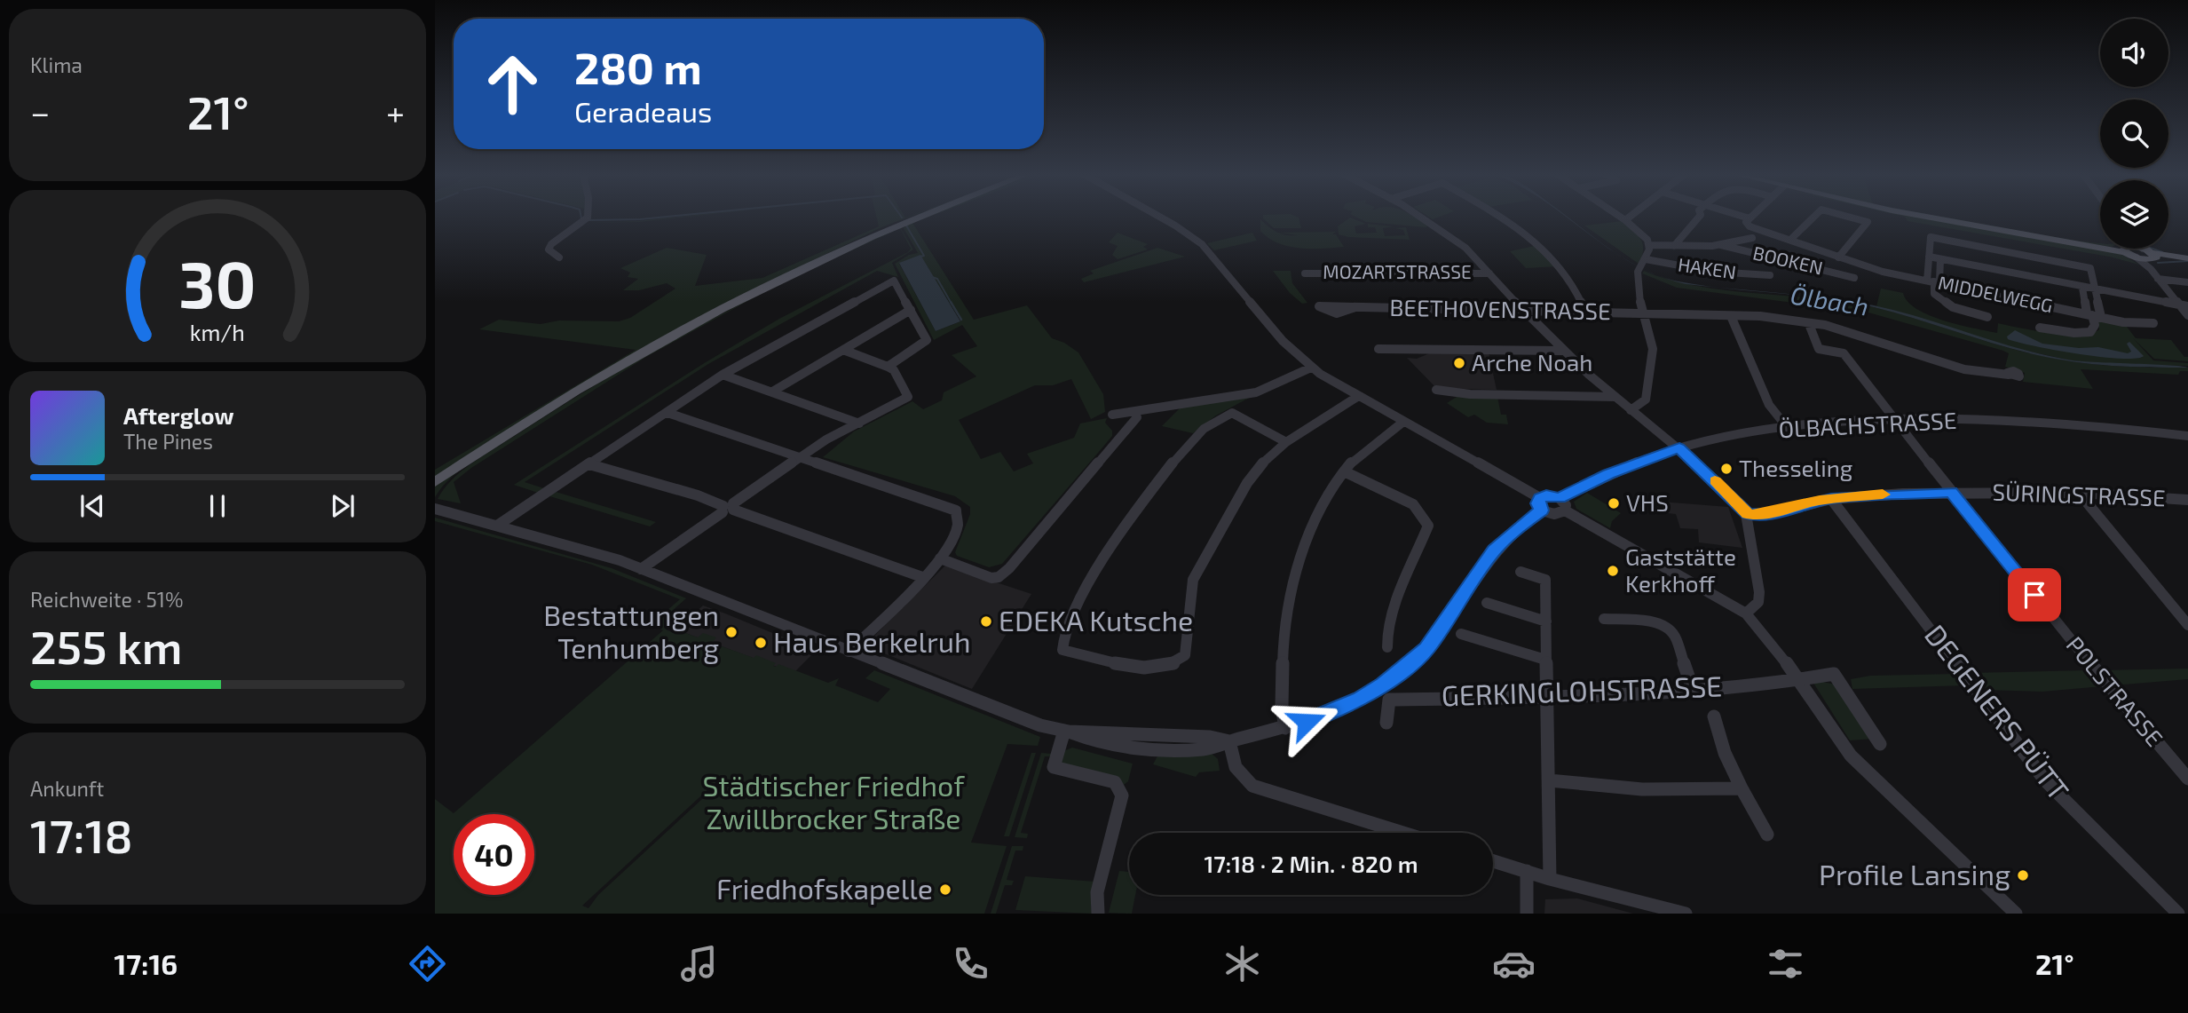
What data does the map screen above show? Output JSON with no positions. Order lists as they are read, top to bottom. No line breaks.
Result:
{"streets":{"street":["BOOKEN","HAKEN","MOZARTSTRASSE","MIDDELWEGG","BEETHOVENSTRASSE","ÖLBACHSTRASSE","SÜRINGSTRASSE","GERKINGLOHSTRASSE","POLSTRASSE","DEGENERS PÜTT"]},"crossings":[["BEETHOVENSTRASSE","POLSTRASSE"],["ÖLBACHSTRASSE","POLSTRASSE"],["SÜRINGSTRASSE","POLSTRASSE"],["SÜRINGSTRASSE","DEGENERS PÜTT"]],"water":["Ölbach"],"parks":["Städtischer Friedhof Zwillbrocker Straße"],"places":["Arche Noah","Thesseling","VHS","Gaststätte Kerkhoff","EDEKA Kutsche","Bestattungen Tenhumberg","Haus Berkelruh","Profile Lansing","Friedhofskapelle"],"page":{"tile":["Klima",["Reichweite · 51%","255 km"],["Ankunft","17:18"]],"turn":["280 m","Geradeaus"],"heat":["−","21°","+"],"song":["Afterglow","The Pines"],"limit":"40","trip":"17:18 · 2 Min. · 820 m","tabs":["17:16","21°"],"gauge":["30","km/h"]}}
